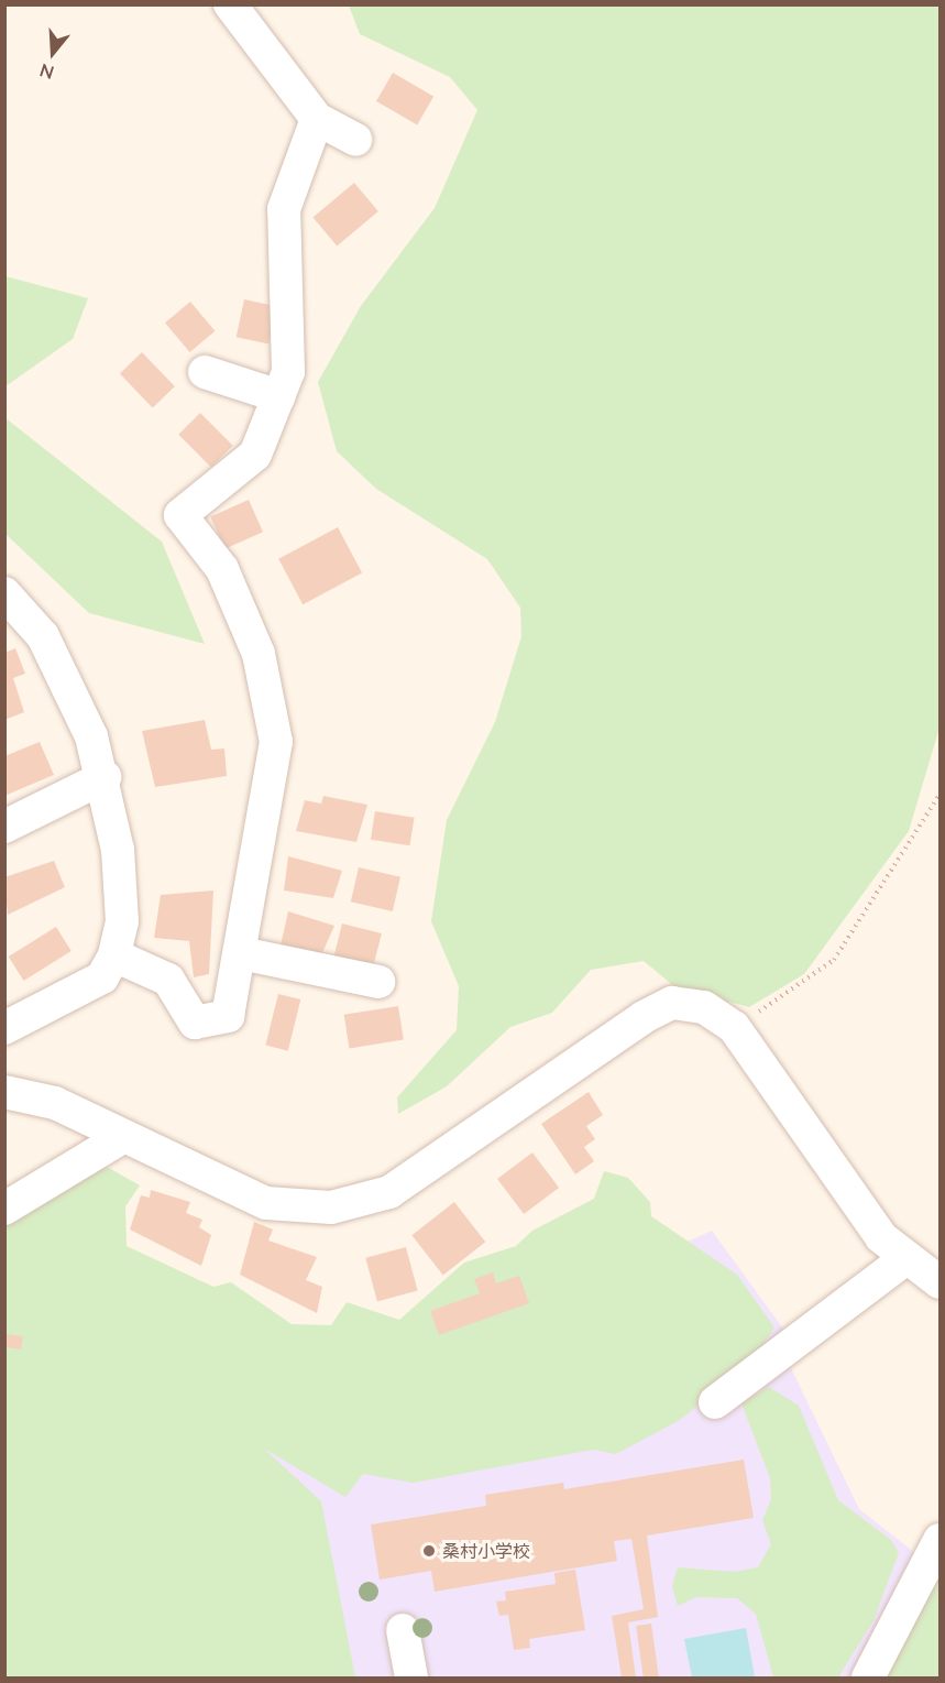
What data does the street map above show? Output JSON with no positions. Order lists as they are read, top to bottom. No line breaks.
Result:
{"places":["桑村小学校"],"north":"bottom"}
